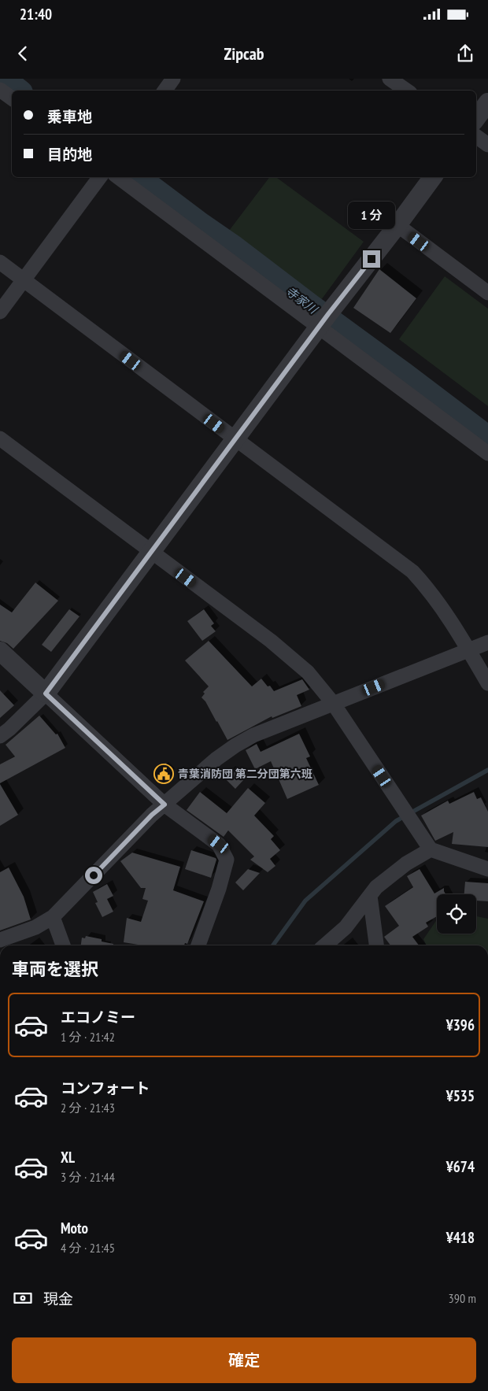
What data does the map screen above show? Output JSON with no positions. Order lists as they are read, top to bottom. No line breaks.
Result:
{"water":["寺家川"],"places":{"public building":["青葉消防団 第二分団第六班"]},"page":{"status":"21:40","header":"Zipcab","banner":["乗車地","目的地"],"bubble":"1 分","heading":"車両を選択","list":[{"name":"エコノミー","note":"1 分 · 21:42","value":"¥396"},{"name":"コンフォート","note":"2 分 · 21:43","value":"¥535"},{"name":"XL","note":"3 分 · 21:44","value":"¥674"},{"name":"Moto","note":"4 分 · 21:45","value":"¥418"}],"pay":["現金","390 m"],"buttons":"確定"}}
